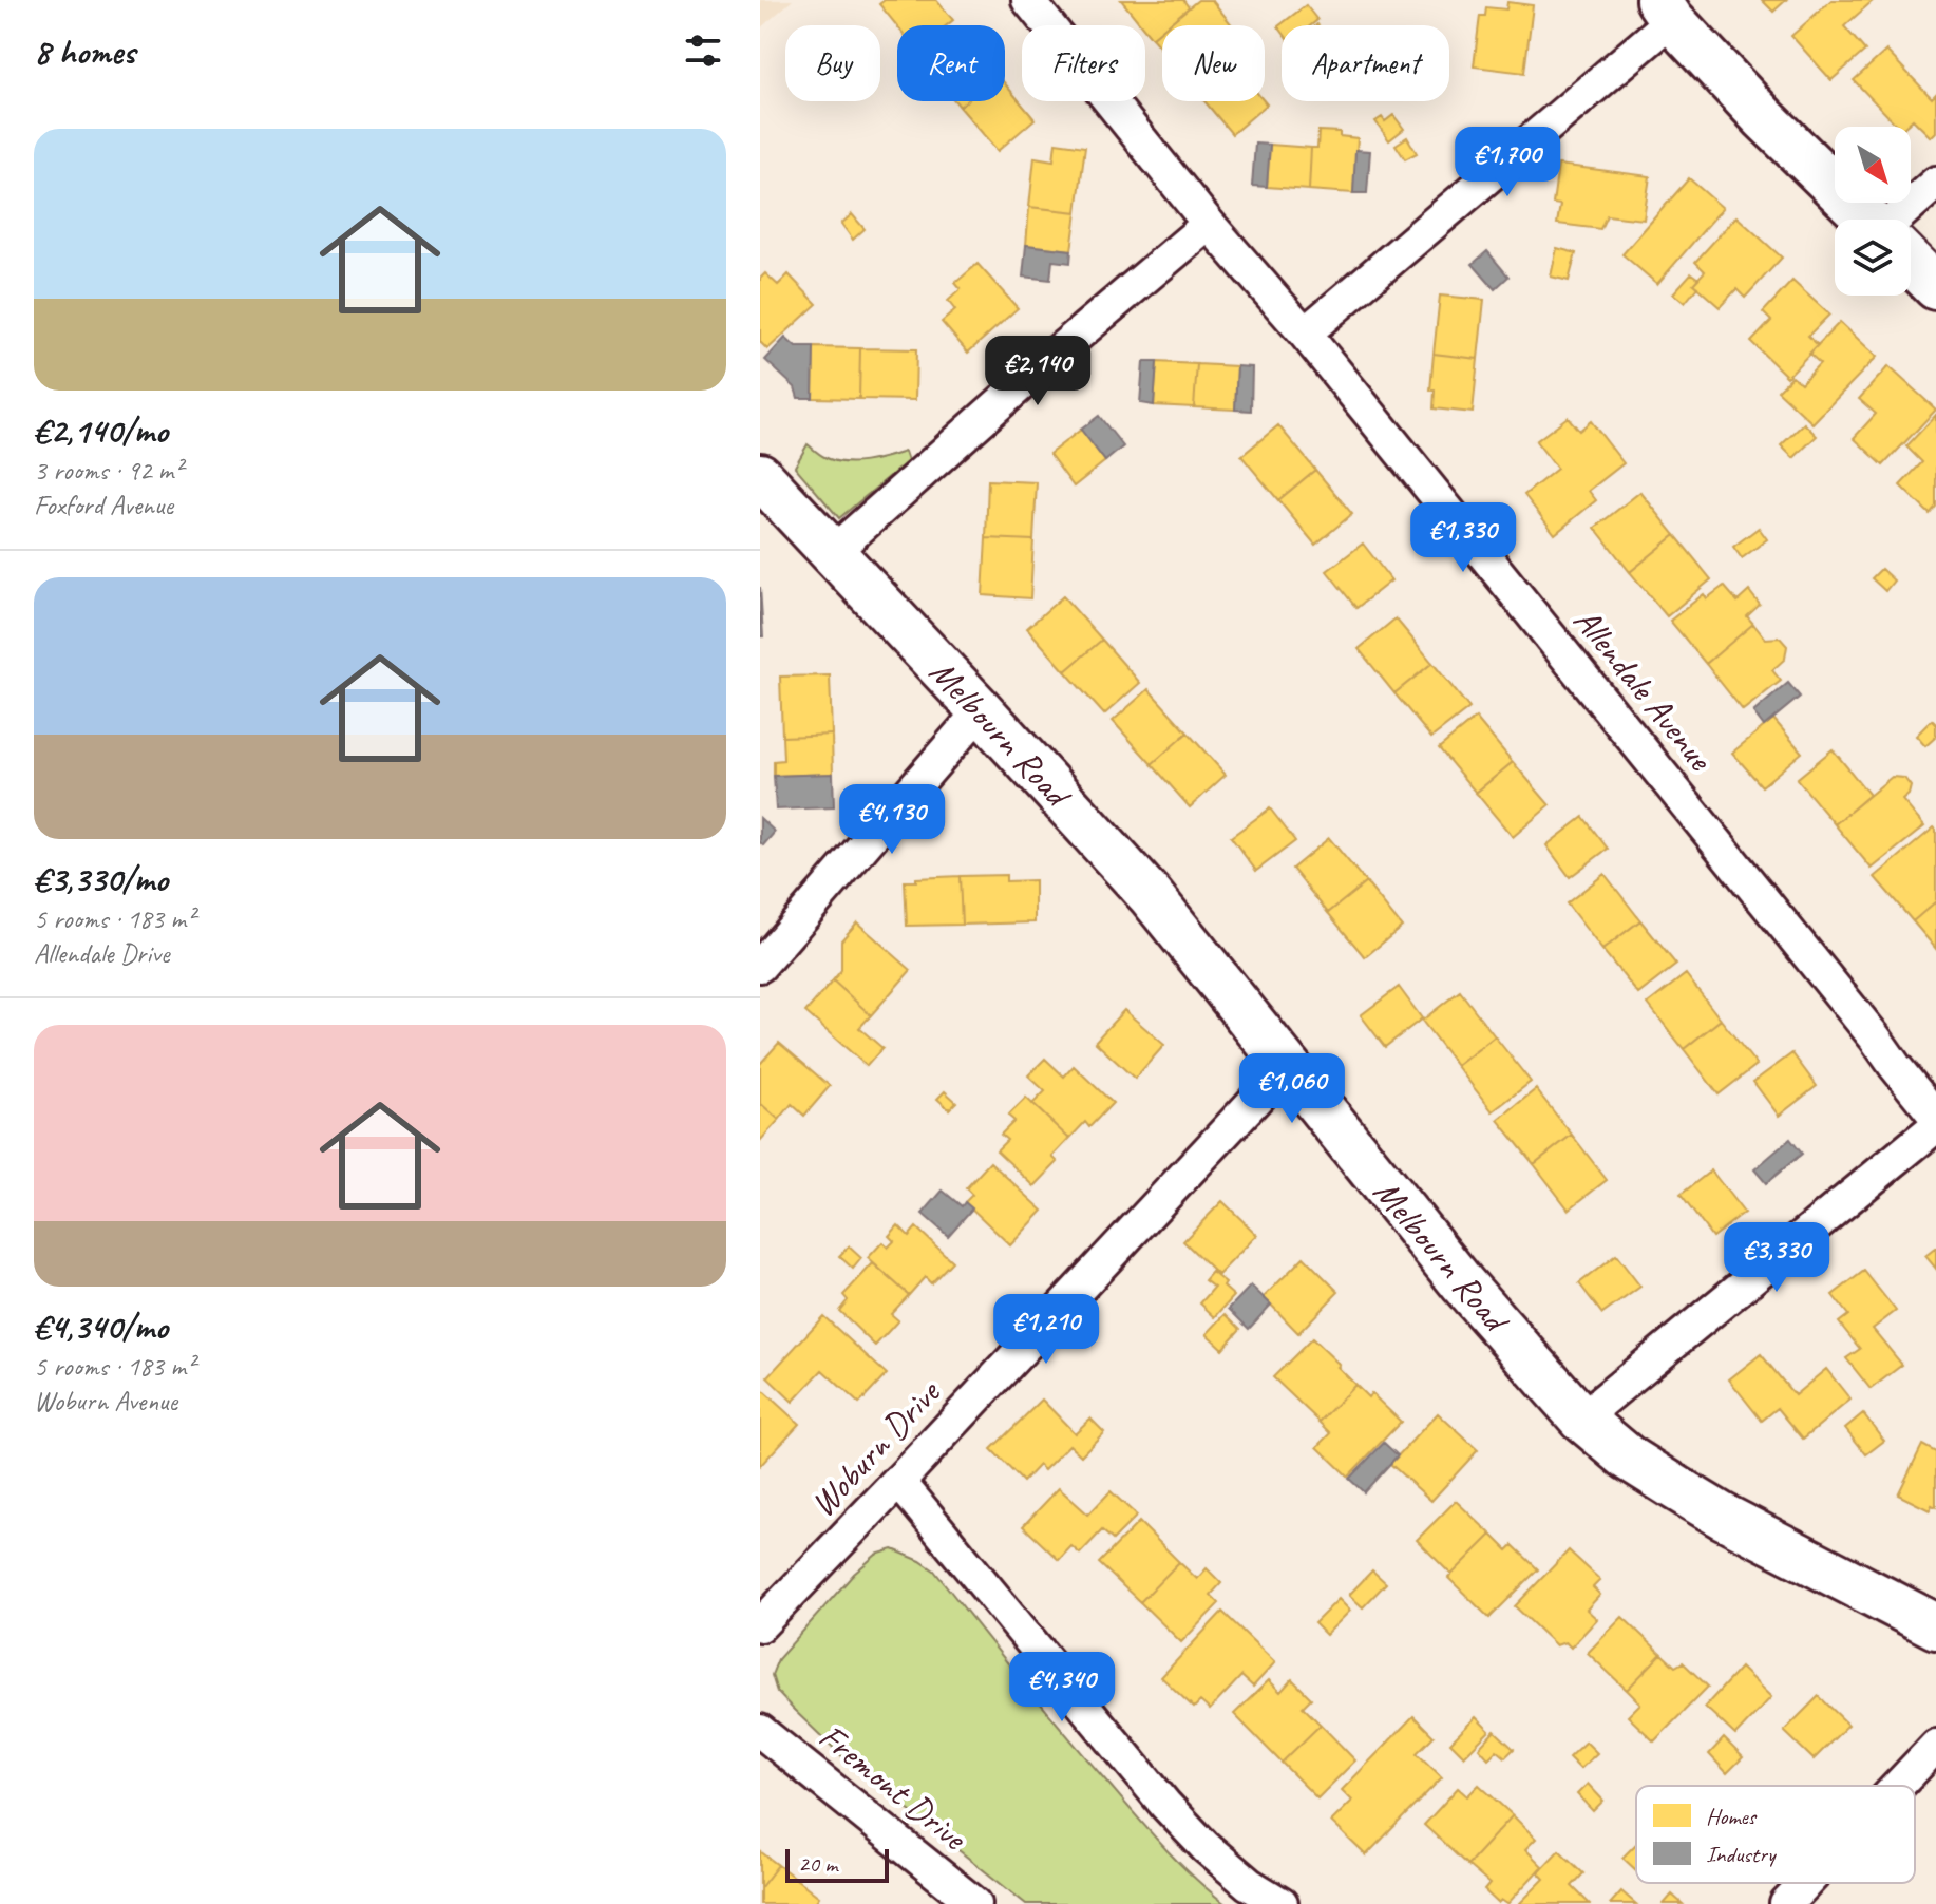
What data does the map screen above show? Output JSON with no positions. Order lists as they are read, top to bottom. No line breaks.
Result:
{"streets":{"street":["Allendale Avenue","Melbourn Road","Woburn Drive","Fremont Drive"]},"crossings":[["Melbourn Road","Woburn Drive"]],"legend":["Homes","Industry"],"scale_bar":"20 m","north":"bottom right","page":{"heading":"8 homes","chip":["Buy","Rent","Filters","New","Apartment"],"list":[{"name":"€2,140/mo","note":"3 rooms · 92 m² · Foxford Avenue"},{"name":"€3,330/mo","note":"5 rooms · 183 m² · Allendale Drive"},{"name":"€4,340/mo","note":"5 rooms · 183 m² · Woburn Avenue"}],"price":["€1,700","€2,140","€1,330","€4,130","€1,060","€3,330","€1,210","€4,340"],"scale":"20 m"}}
